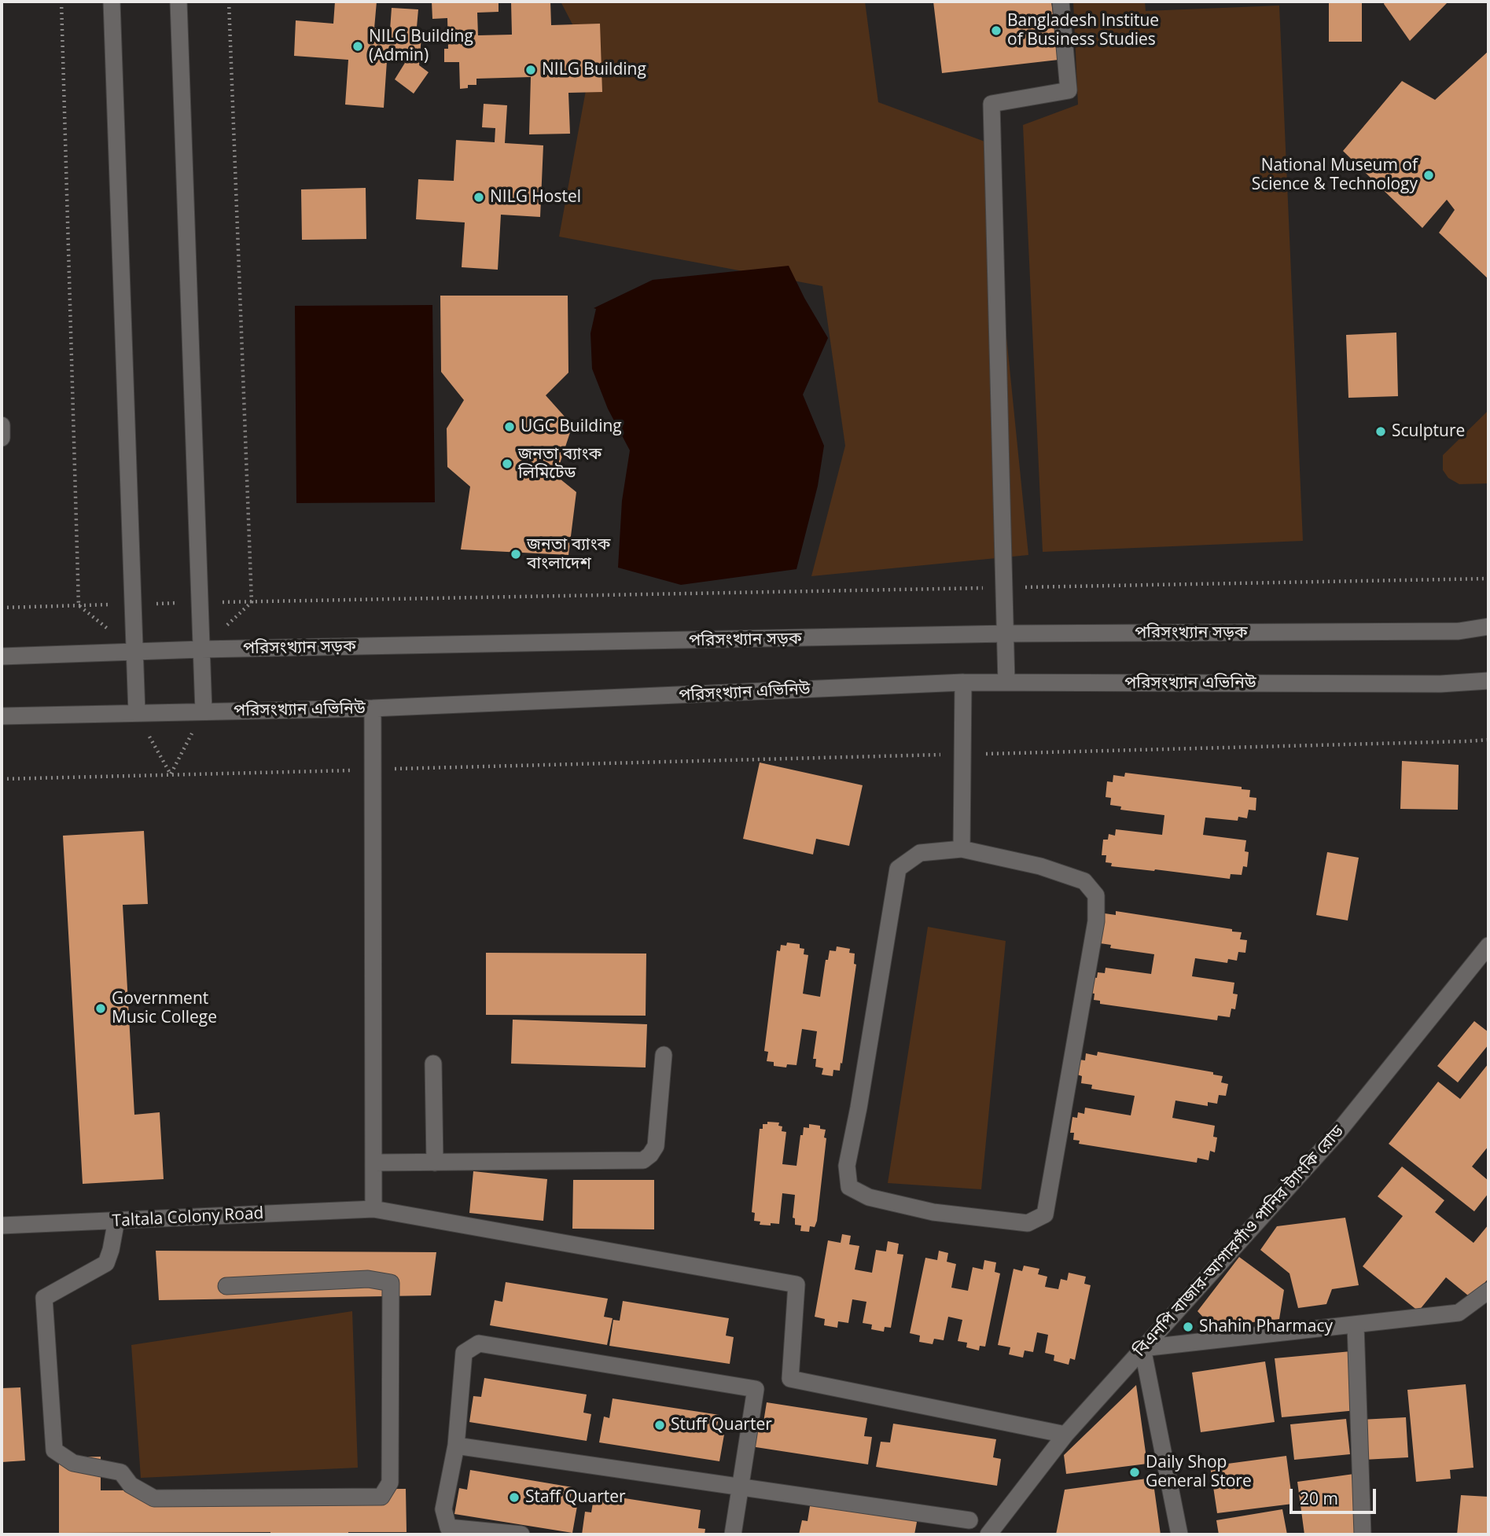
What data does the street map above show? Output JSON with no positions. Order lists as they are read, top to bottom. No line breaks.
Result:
{"streets":{"street":["পরিসংখ্যান সড়ক","পরিসংখ্যান এভিনিউ","Taltala Colony Road","বিএনপি বাজার-আগারগাঁও পানির ট্যাংকি রোড"]},"crossings":[["Taltala Colony Road","বিএনপি বাজার-আগারগাঁও পানির ট্যাংকি রোড"]],"places":["Bangladesh Institue of Business Studies","NILG Building (Admin)","NILG Building","National Museum of Science & Technology","NILG Hostel","UGC Building","Sculpture","জনতা ব্যাংক লিমিটেড","জনতা ব্যাংক বাংলাদেশ","Government Music College","Shahin Pharmacy","Stuff Quarter","Daily Shop General Store","Staff Quarter"],"scale_bar":"20 m"}
